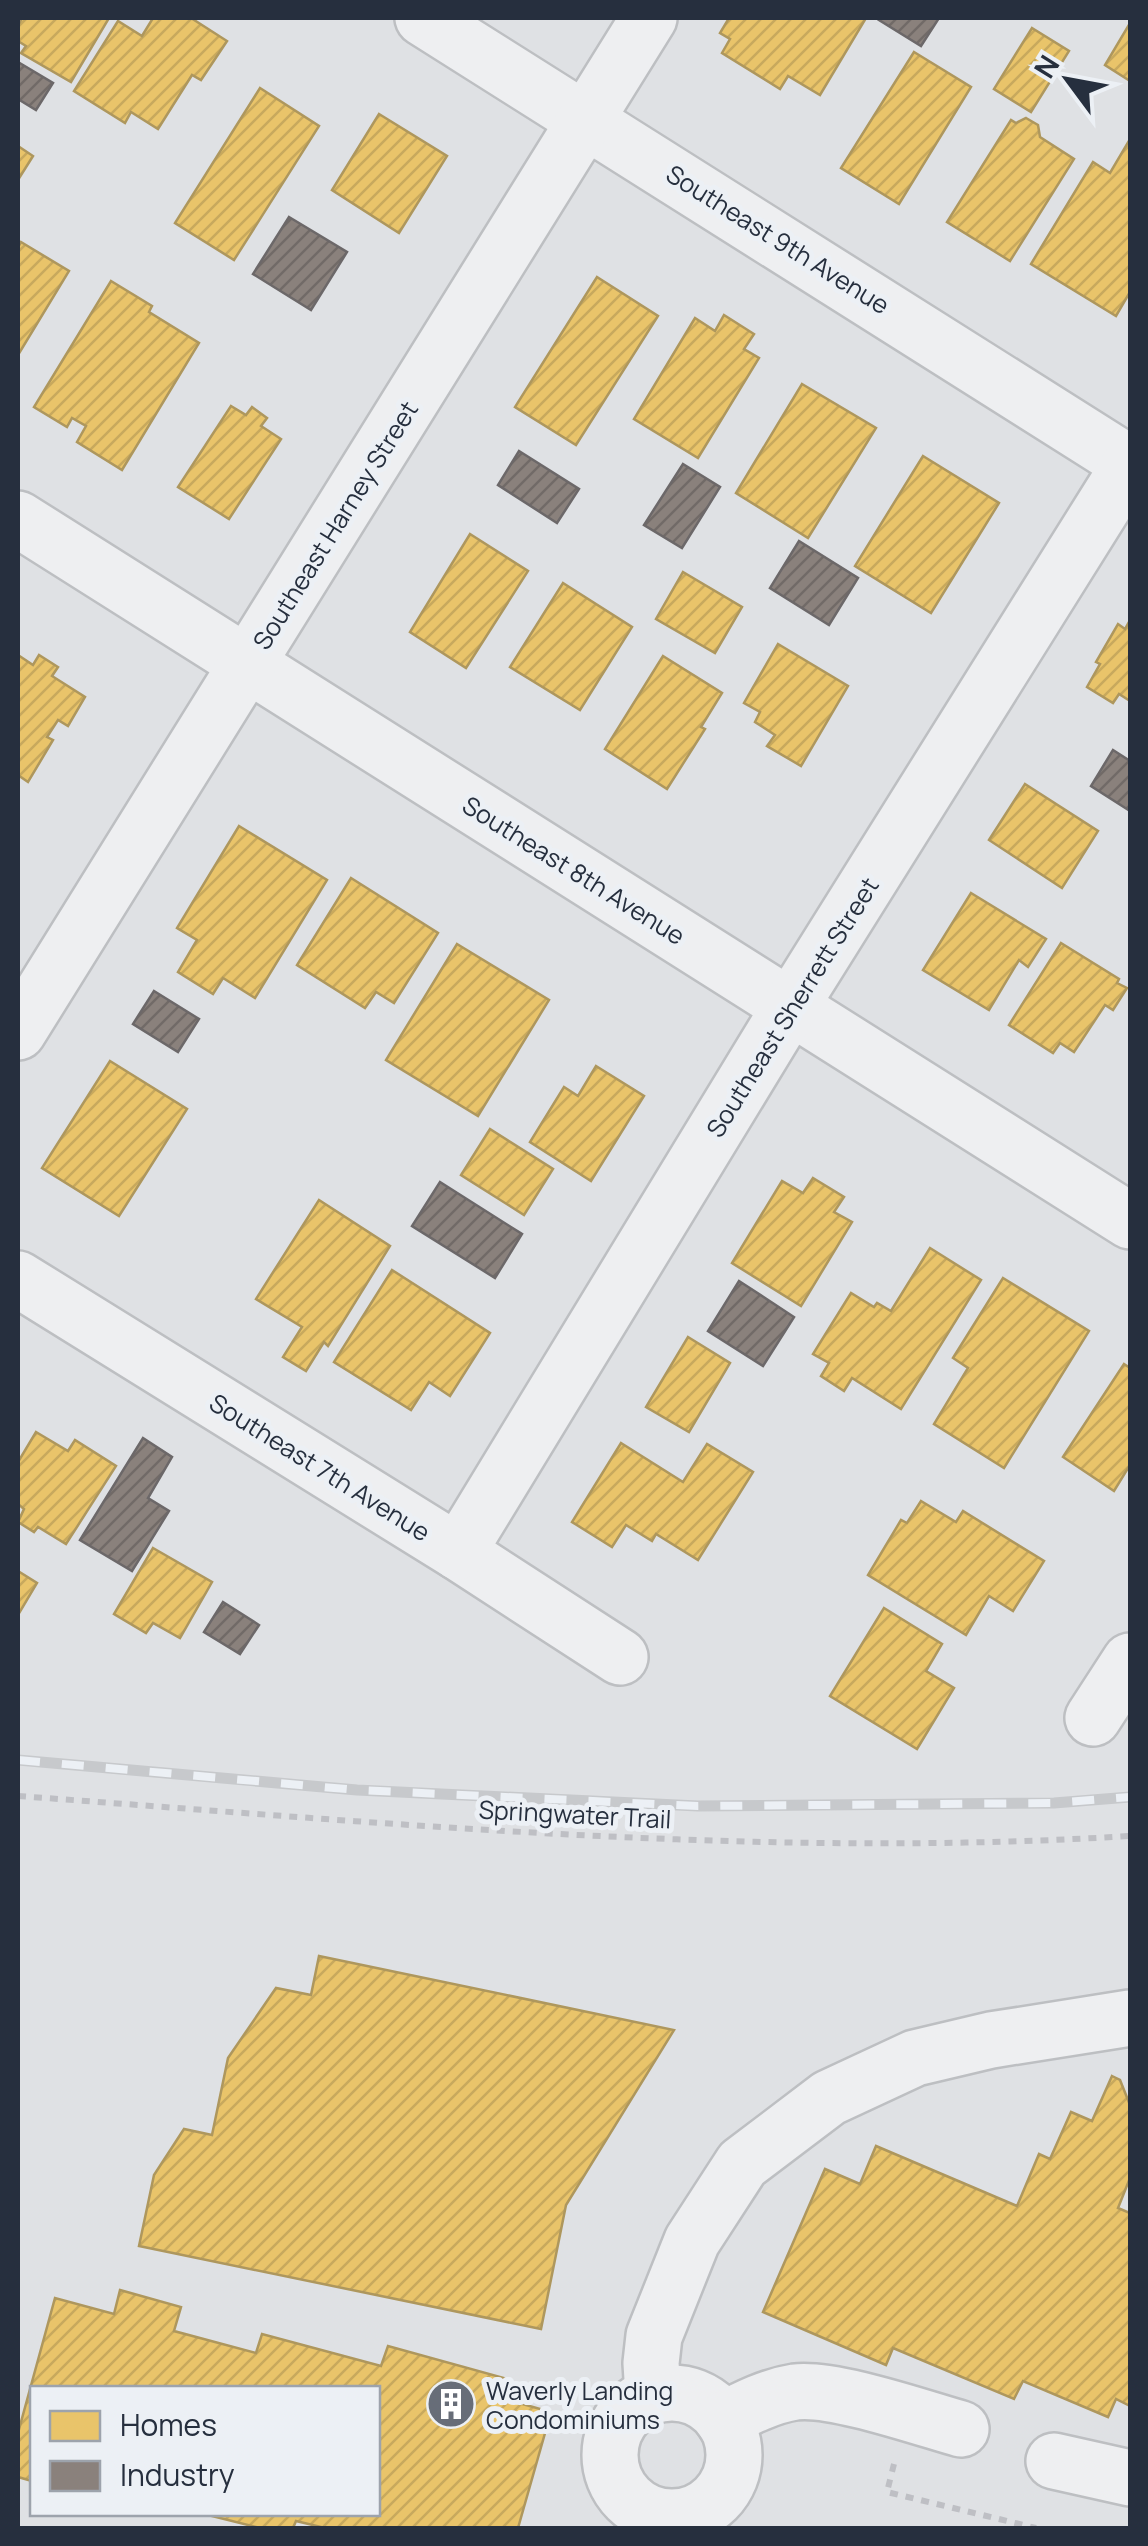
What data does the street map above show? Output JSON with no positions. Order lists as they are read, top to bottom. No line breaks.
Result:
{"streets":{"street":["Southeast 9th Avenue","Southeast Harney Street","Southeast 8th Avenue","Southeast Sherrett Street","Southeast 7th Avenue"],"path":["Springwater Trail"]},"crossings":[["Southeast 9th Avenue","Southeast Harney Street"],["Southeast 9th Avenue","Southeast Sherrett Street"],["Southeast Harney Street","Southeast 8th Avenue"],["Southeast 8th Avenue","Southeast Sherrett Street"],["Southeast Sherrett Street","Southeast 7th Avenue"]],"places":{"building":["Waverly Landing Condominiums"]},"legend":["Homes","Industry"],"north":"top left"}
